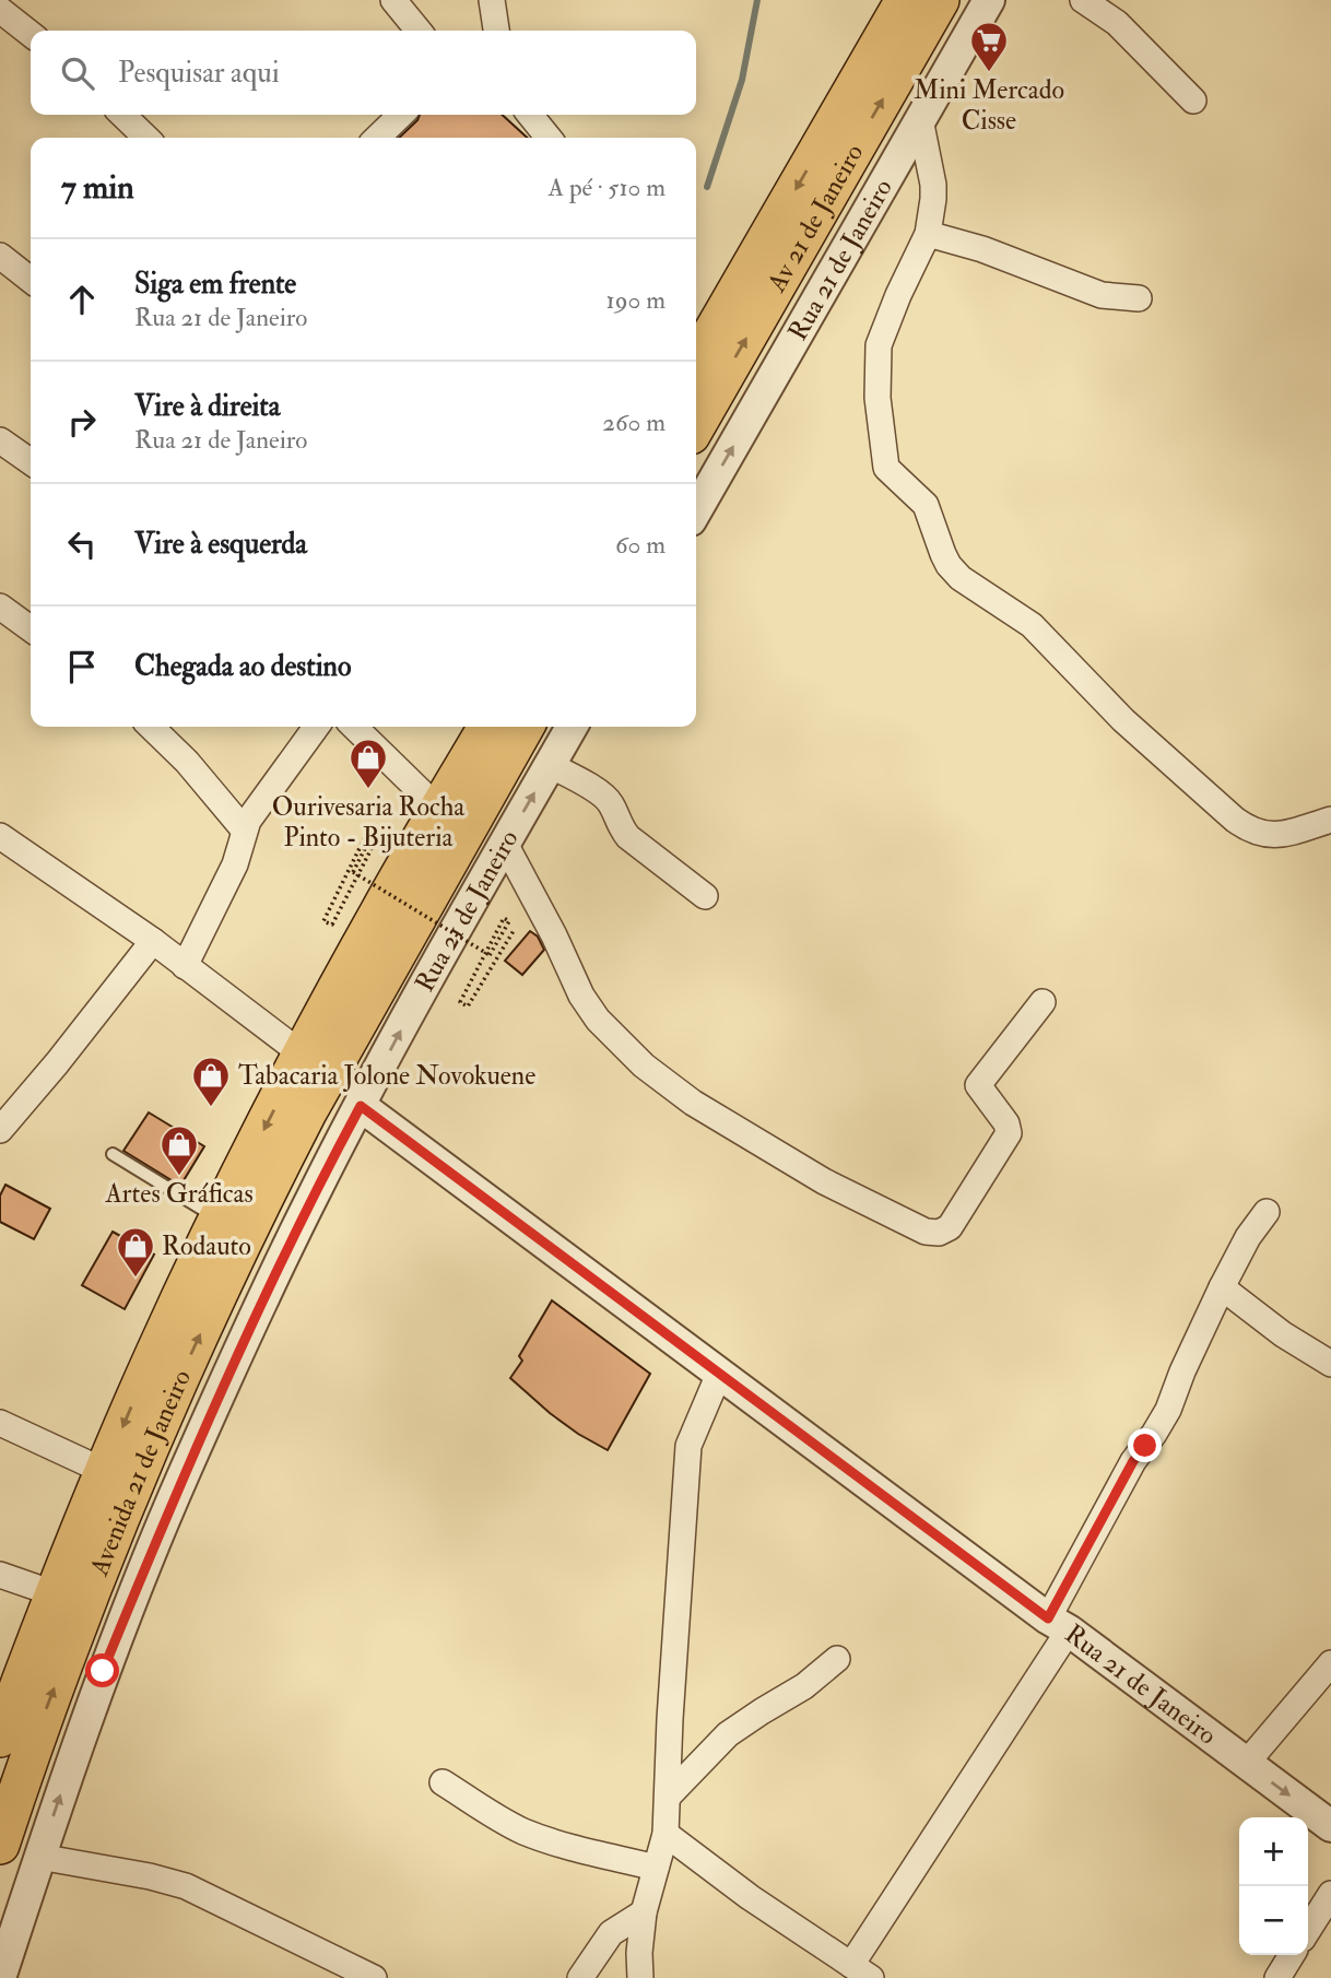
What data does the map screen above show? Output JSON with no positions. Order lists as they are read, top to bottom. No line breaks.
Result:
{"streets":{"main road":["Av 21 de Janeiro","Rua 21 de Janeiro","Avenida 21 de Janeiro"]},"crossings":[["Rua 21 de Janeiro","Avenida 21 de Janeiro"]],"one_way":["Rua 21 de Janeiro"],"places":{"supermarket":["Mini Mercado Cisse"],"shop":["Ourivesaria Rocha Pinto - Bijuteria","Tabacaria Jolone Novokuene","Artes Gráficas","Rodauto"]},"page":{"search":"Pesquisar aqui","heading":["7 min","A pé · 510 m"],"list":[["Siga em frente","Rua 21 de Janeiro","190 m"],["Vire à direita","Rua 21 de Janeiro","260 m"],["Vire à esquerda","60 m"],"Chegada ao destino"],"map_buttons":["+","−"]}}
